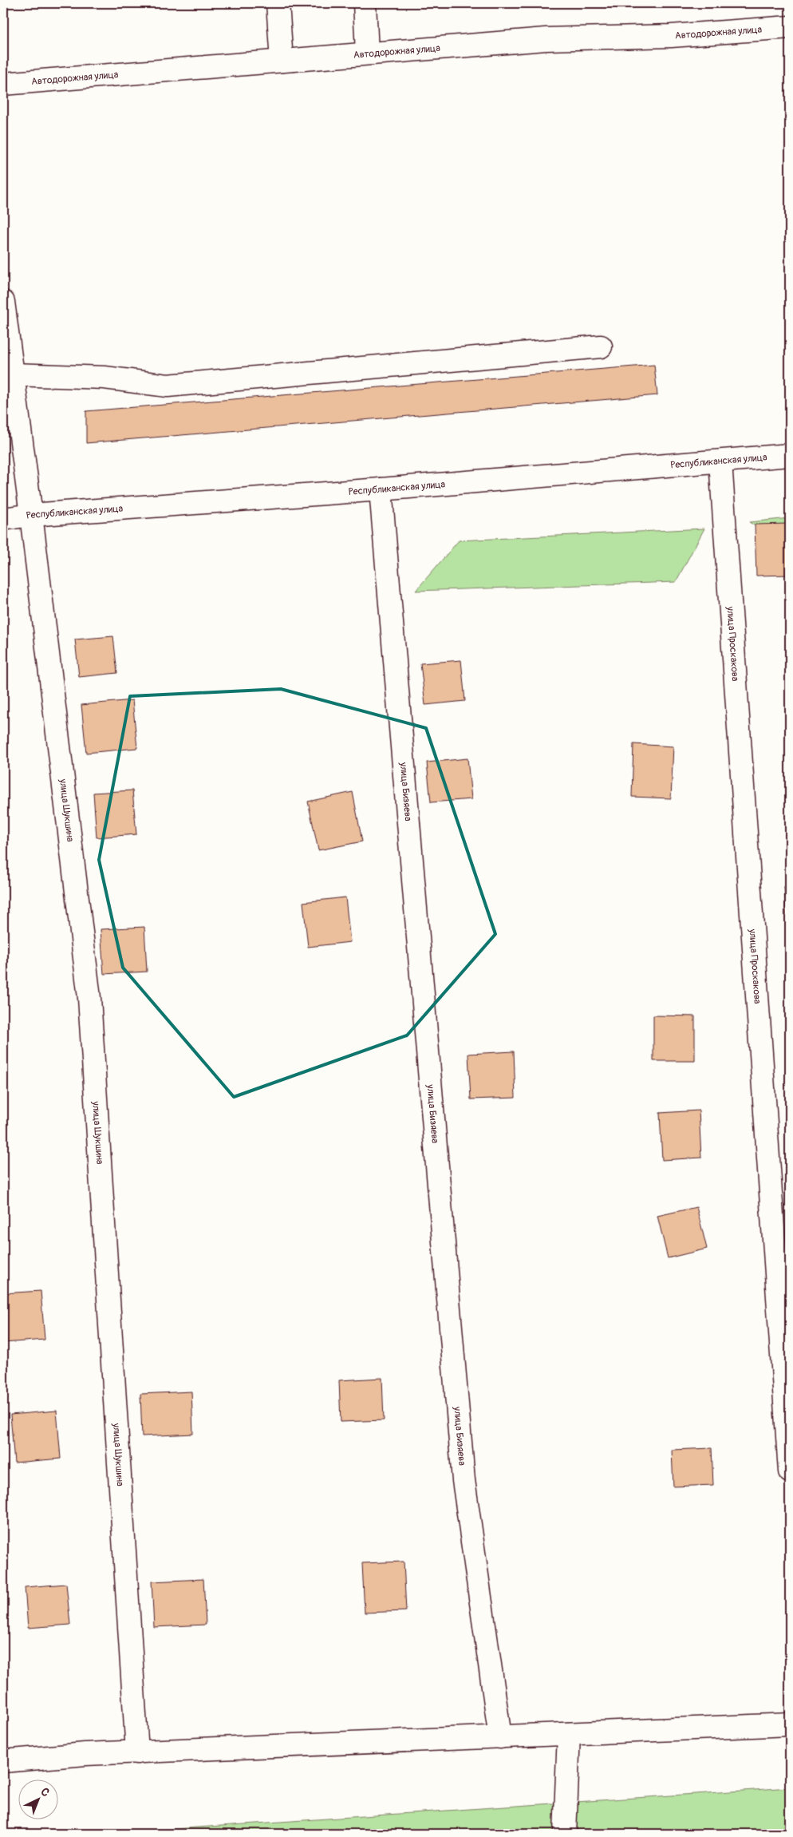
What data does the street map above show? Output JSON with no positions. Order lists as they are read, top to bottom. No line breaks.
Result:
{"streets":{"street":["Автодорожная улица","Республиканская улица","улица Проскакова","улица Бизяева","улица Шукшина"]},"crossings":[["Республиканская улица","улица Проскакова"],["Республиканская улица","улица Бизяева"],["Республиканская улица","улица Шукшина"]],"north":"top right"}
